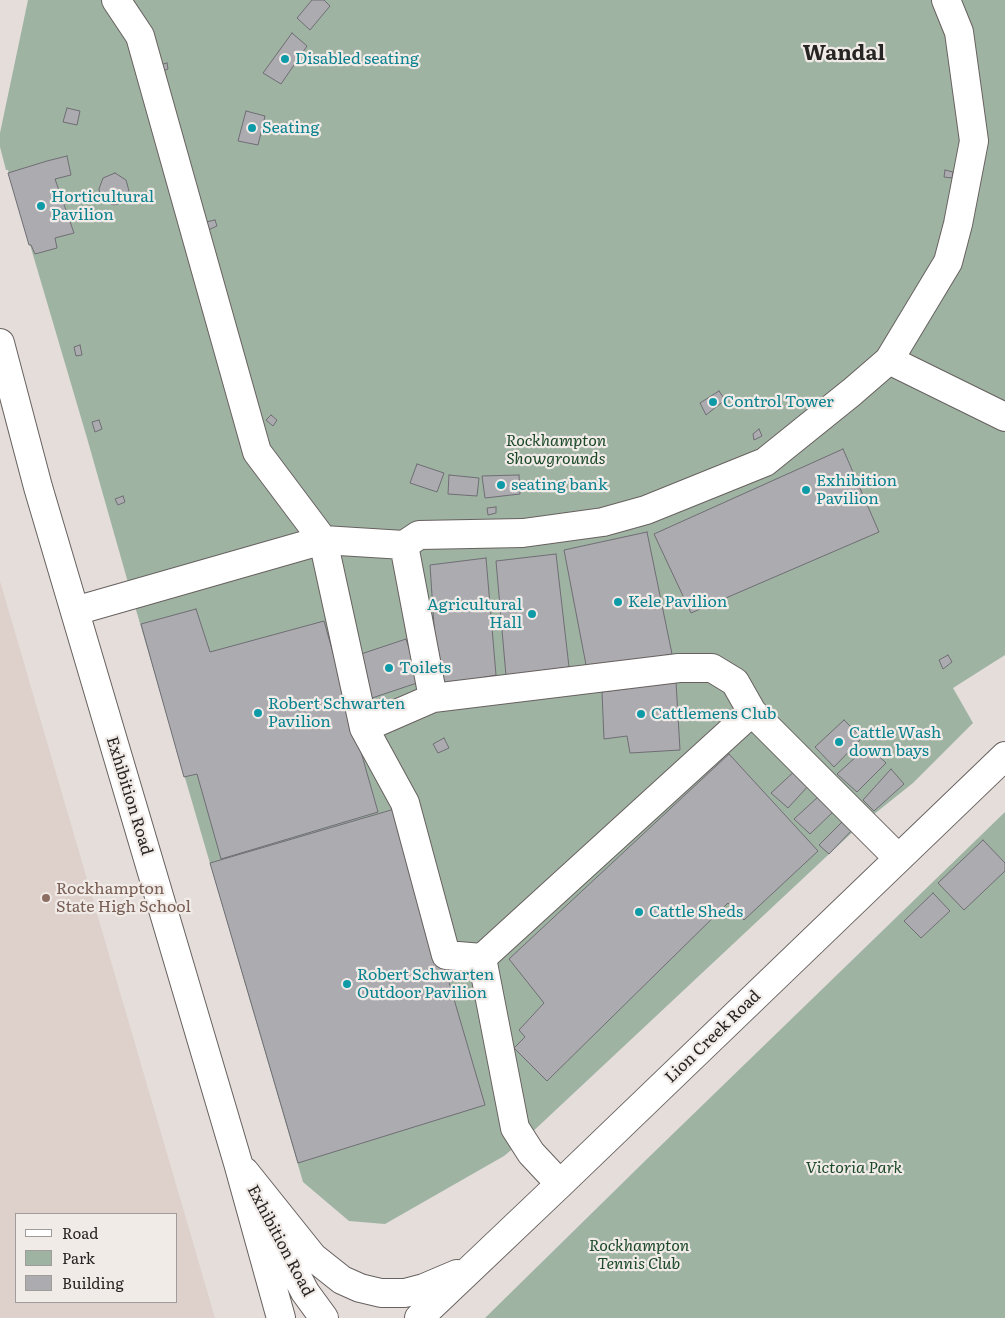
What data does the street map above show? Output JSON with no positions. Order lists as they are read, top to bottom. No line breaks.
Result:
{"streets":{"street":["Exhibition Road","Lion Creek Road"]},"crossings":[["Exhibition Road","Lion Creek Road"]],"districts":["Wandal"],"parks":["Rockhampton Showgrounds","Victoria Park","Rockhampton Tennis Club"],"places":["Disabled seating","Seating","Horticultural Pavilion","Control Tower","seating bank","Exhibition Pavilion","Kele Pavilion","Agricultural Hall","Toilets","Robert Schwarten Pavilion","Cattlemens Club","Cattle Wash down bays","Rockhampton State High School","Cattle Sheds","Robert Schwarten Outdoor Pavilion"],"legend":["Road","Park","Building"]}
